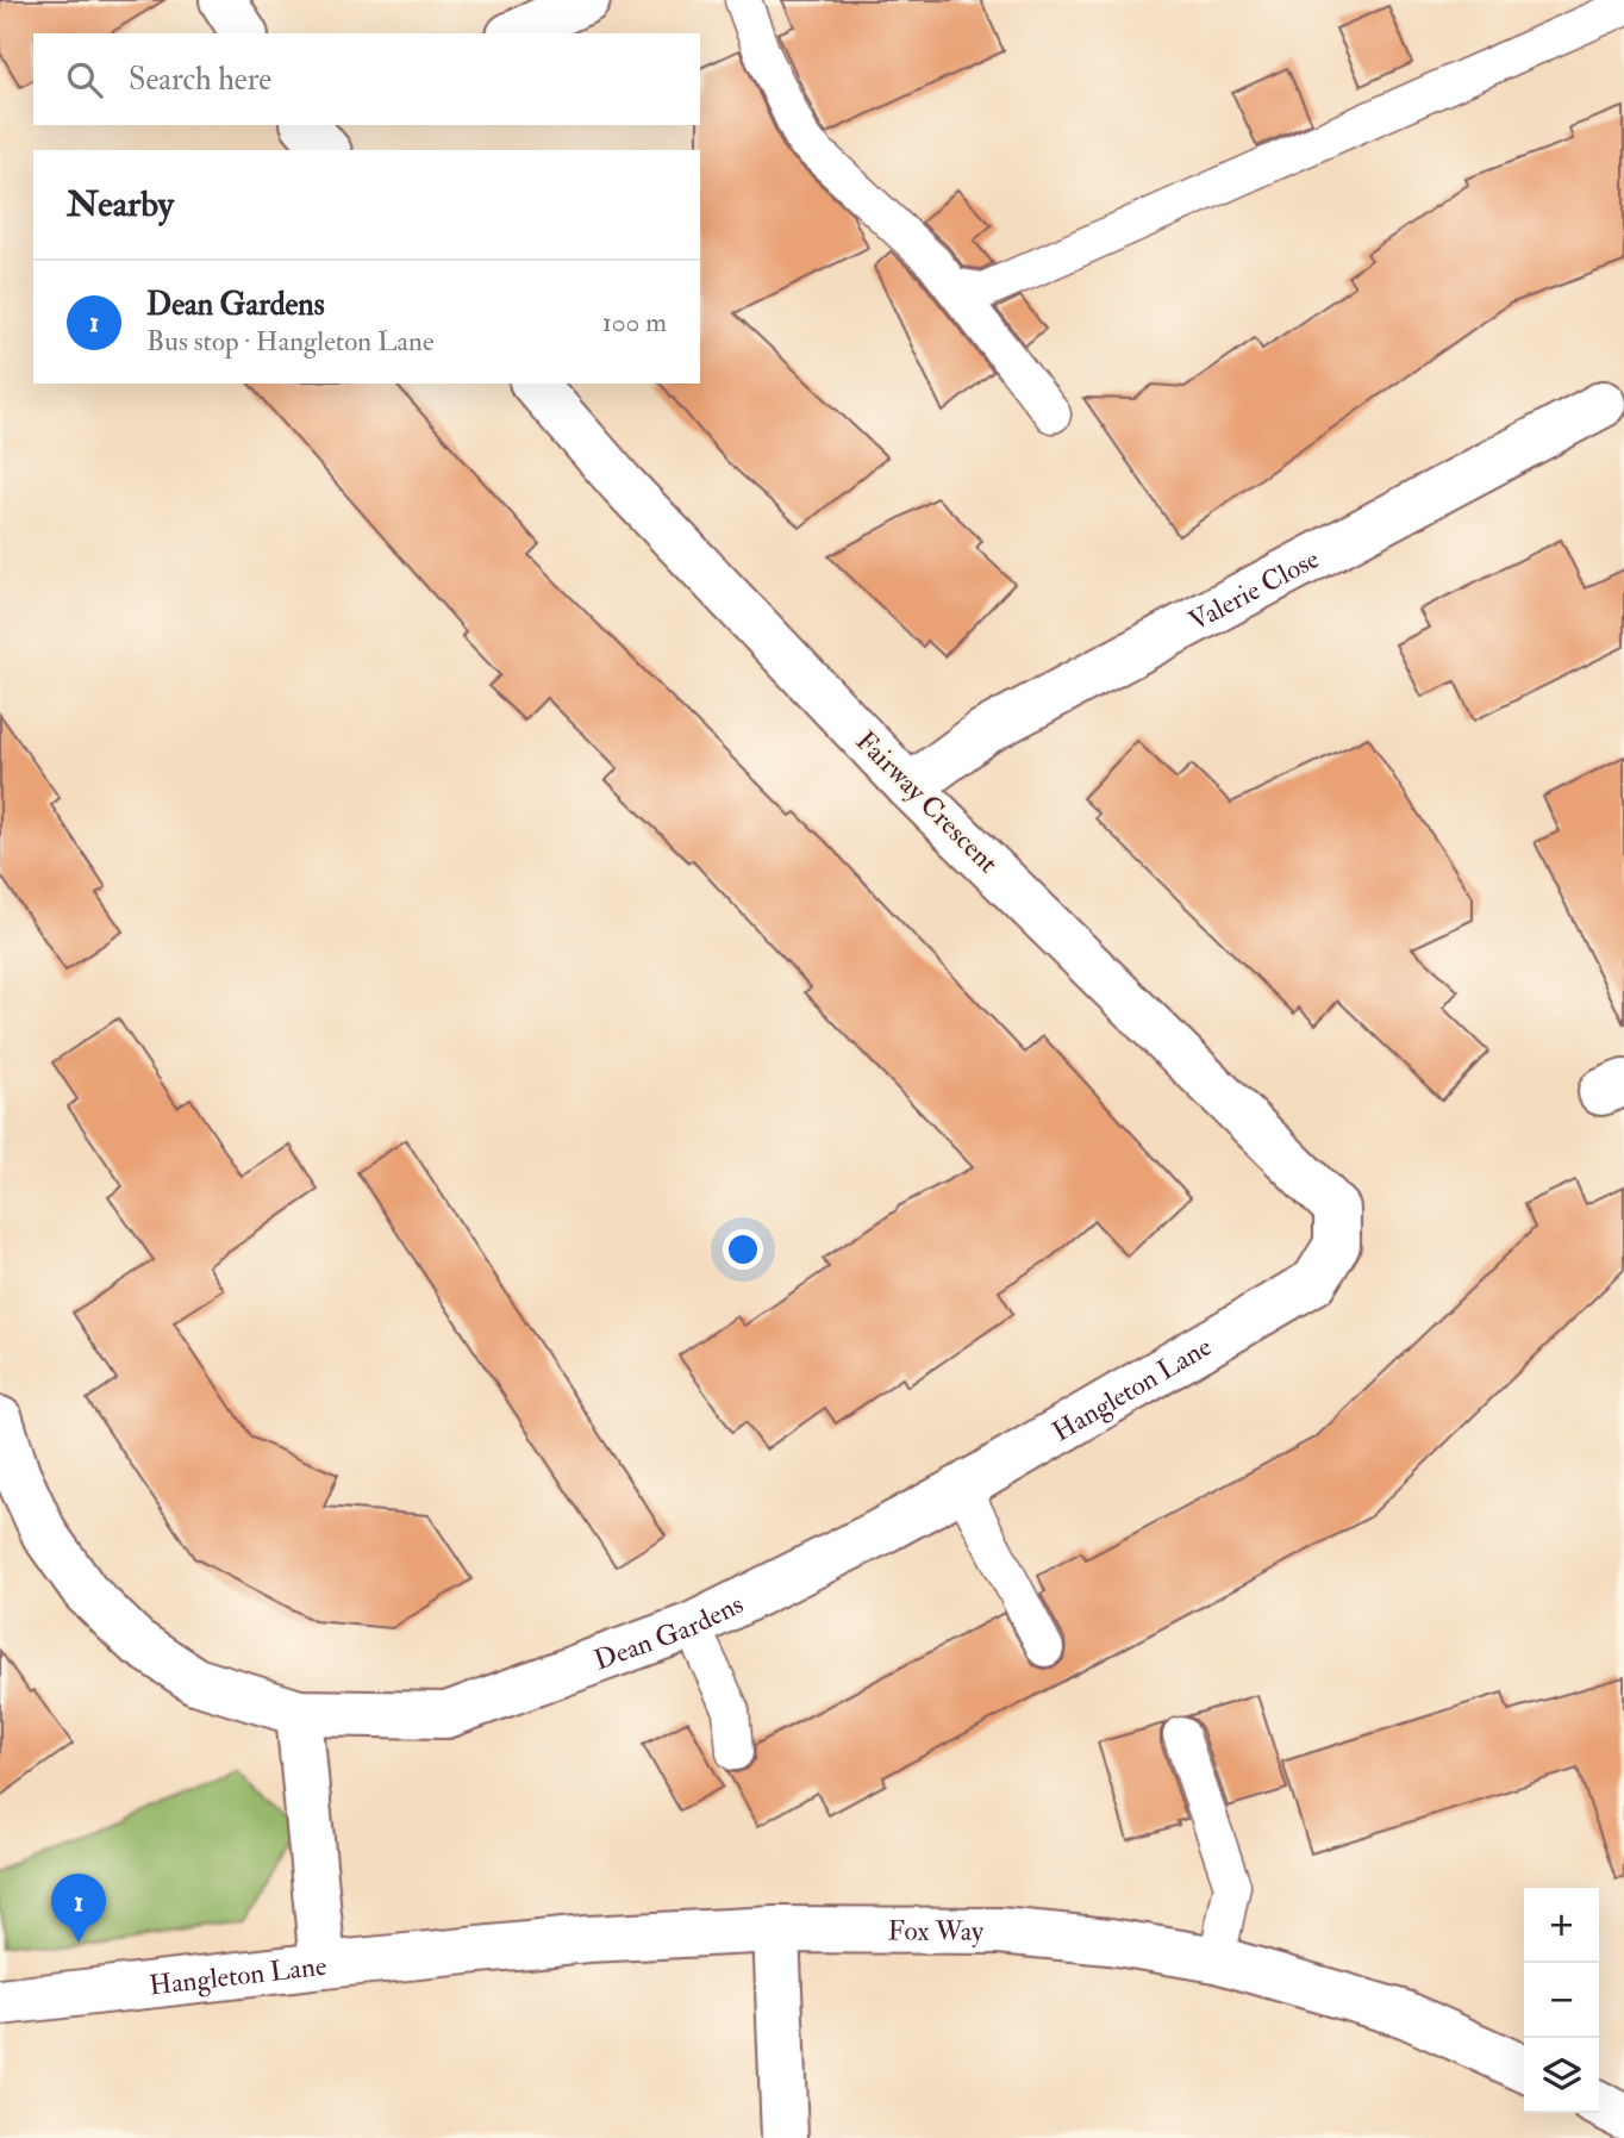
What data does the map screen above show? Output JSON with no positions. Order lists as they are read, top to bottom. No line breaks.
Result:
{"streets":{"street":["Valerie Close","Fairway Crescent","Hangleton Lane","Dean Gardens","Fox Way"]},"crossings":[["Valerie Close","Fairway Crescent"],["Fairway Crescent","Hangleton Lane"],["Hangleton Lane","Dean Gardens"],["Hangleton Lane","Fox Way"]],"page":{"search":"Search here","heading":"Nearby","list":[{"mark":"1","name":"Dean Gardens","note":"Bus stop · Hangleton Lane","value":"100 m"}],"pins":"1","map_buttons":["+","−"]}}
